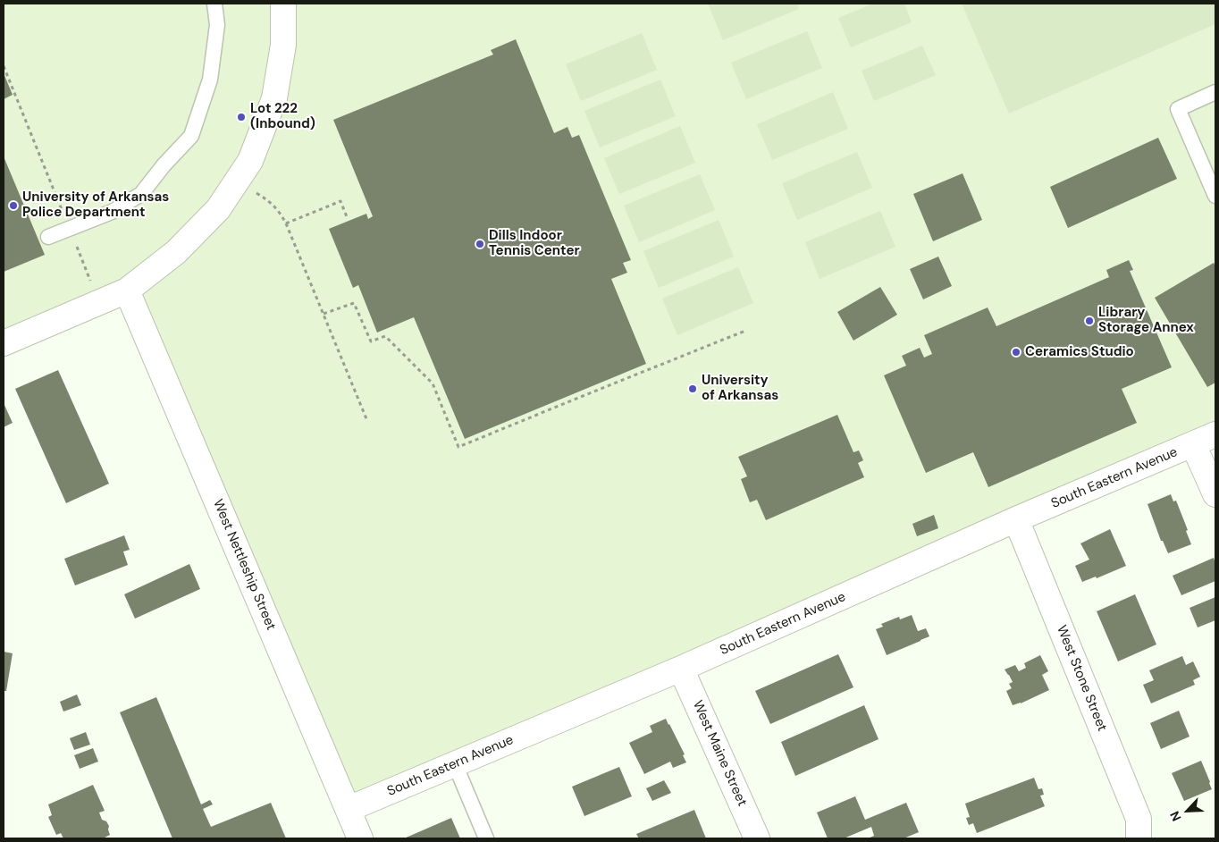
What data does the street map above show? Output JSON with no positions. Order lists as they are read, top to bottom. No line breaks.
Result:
{"streets":{"street":["South Eastern Avenue","West Nettleship Street","West Stone Street","West Maine Street"]},"crossings":[["South Eastern Avenue","West Nettleship Street"],["South Eastern Avenue","West Stone Street"],["South Eastern Avenue","West Maine Street"]],"places":["Lot 222 (Inbound)","University of Arkansas Police Department","Dills Indoor Tennis Center","Library Storage Annex","Ceramics Studio","University of Arkansas"],"north":"bottom left"}
